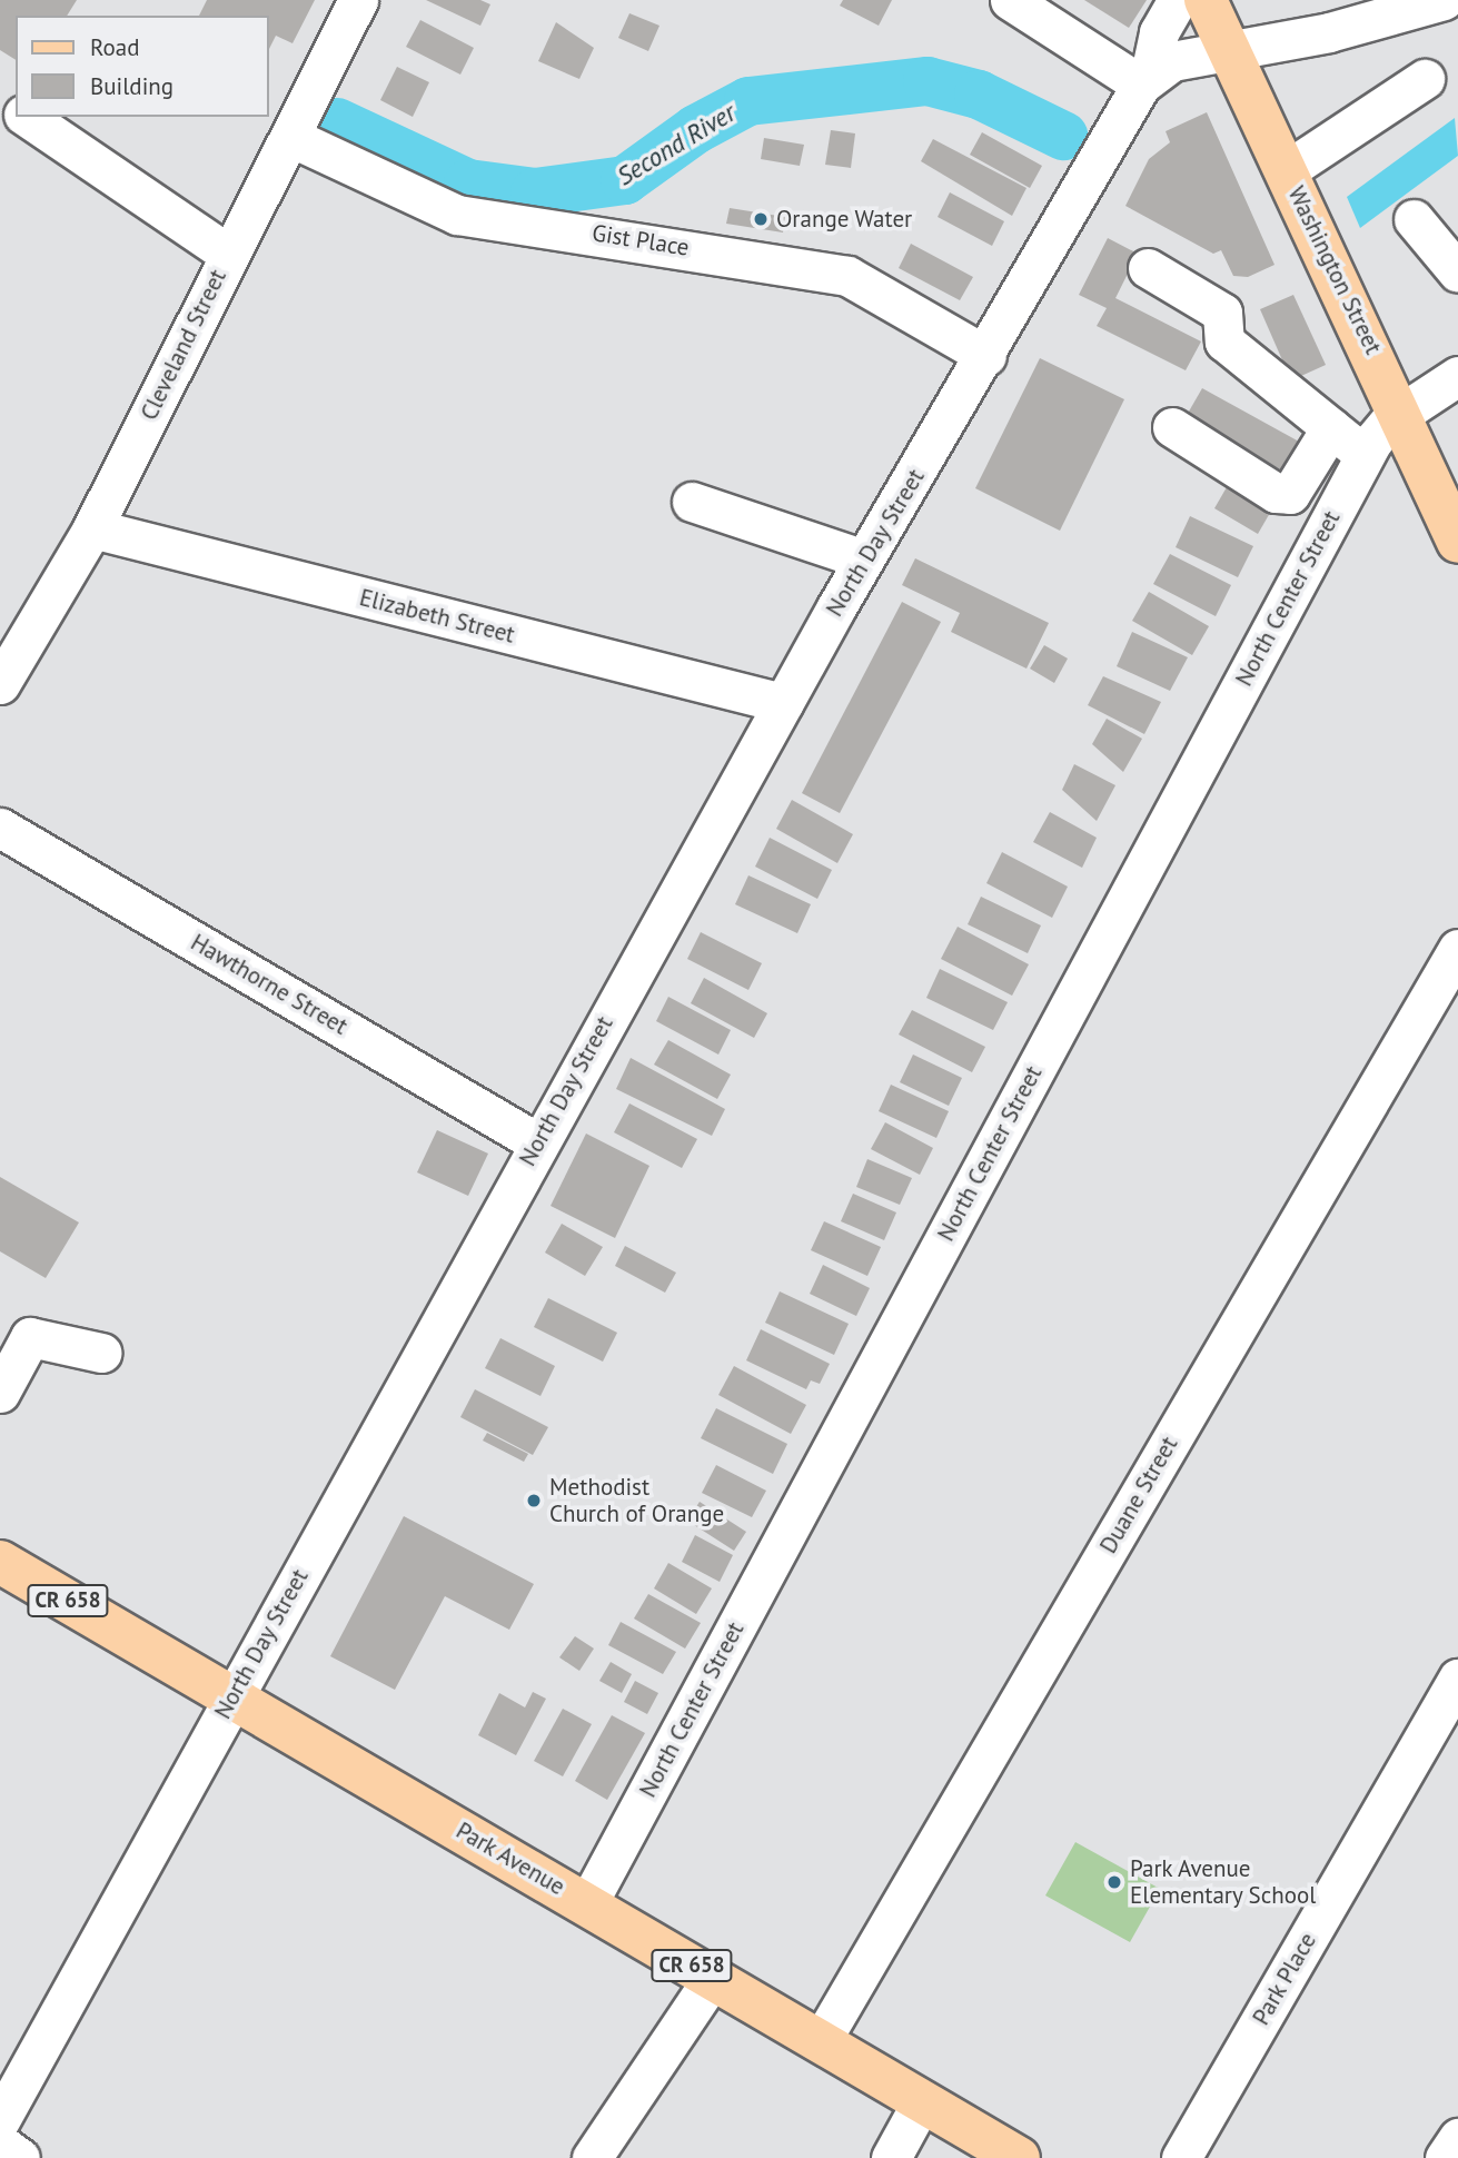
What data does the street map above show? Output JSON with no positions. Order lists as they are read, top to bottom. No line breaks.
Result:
{"streets":{"main road":["Washington Street","CR 658","Park Avenue"],"street":["Gist Place","Cleveland Street","North Day Street","North Center Street","Elizabeth Street","Hawthorne Street","Duane Street","Park Place"]},"crossings":[["Gist Place","Cleveland Street"],["Gist Place","North Day Street"],["Washington Street","North Center Street"],["Cleveland Street","Elizabeth Street"],["North Day Street","Elizabeth Street"],["North Day Street","Hawthorne Street"],["North Day Street","Park Avenue"],["North Center Street","Park Avenue"],["Duane Street","Park Avenue"]],"water":["Second River"],"places":["Orange Water","Methodist Church of Orange","Park Avenue Elementary School"],"legend":["Road","Building"]}
